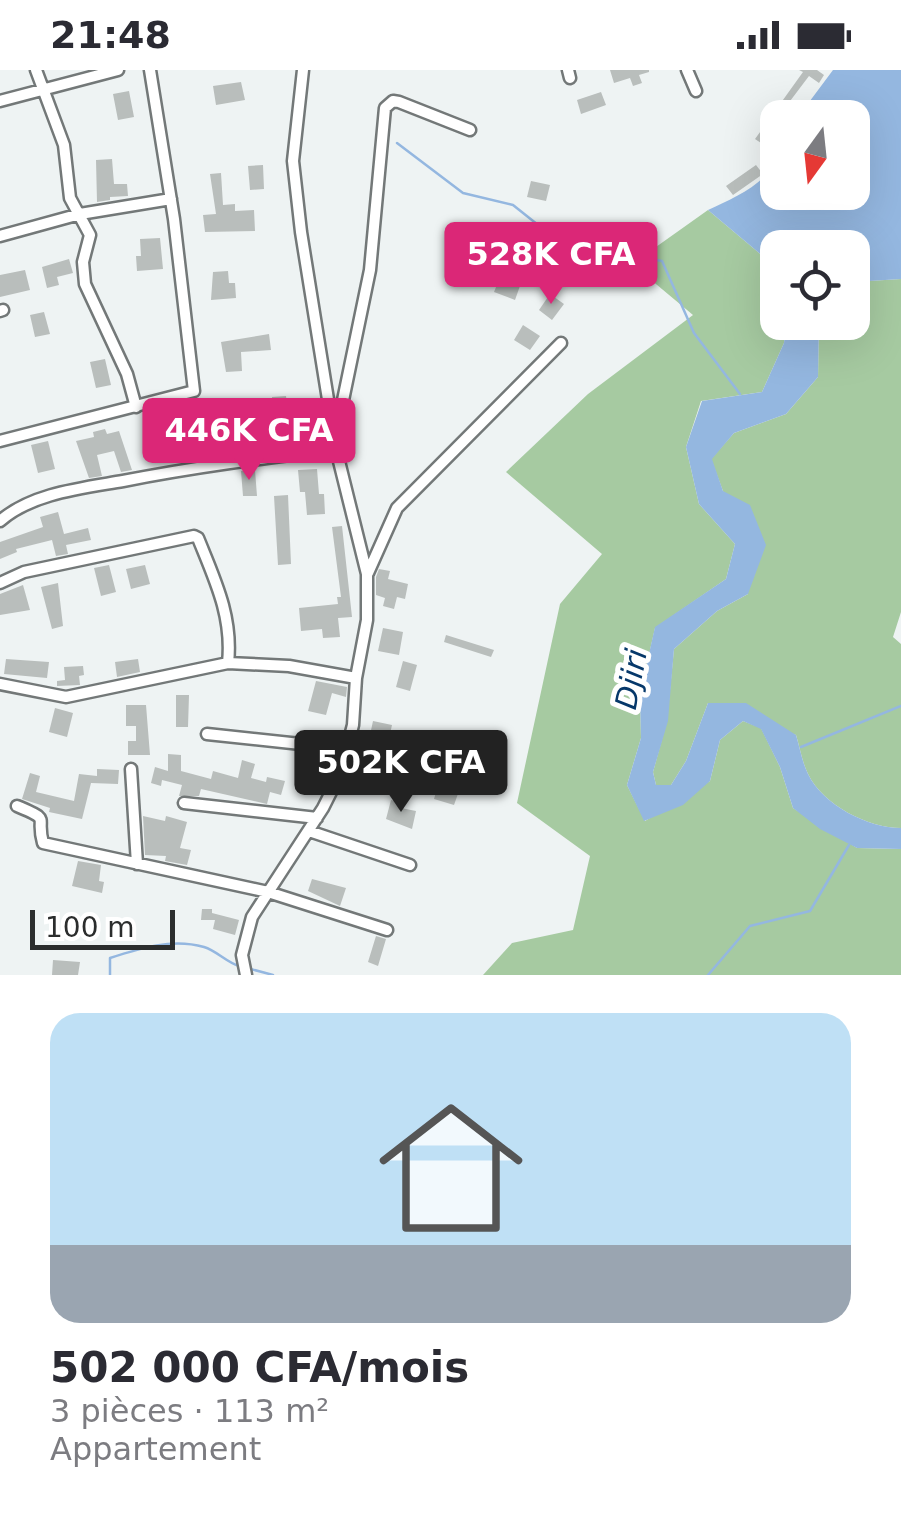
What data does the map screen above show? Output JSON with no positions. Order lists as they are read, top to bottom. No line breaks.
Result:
{"water":["Djiri"],"scale_bar":"100 m","north":"bottom","page":{"status":"21:48","price":["528K CFA","446K CFA","502K CFA"],"scale":"100 m","list":[{"name":"502 000 CFA/mois","note":"3 pièces · 113 m² · Appartement"}]}}
